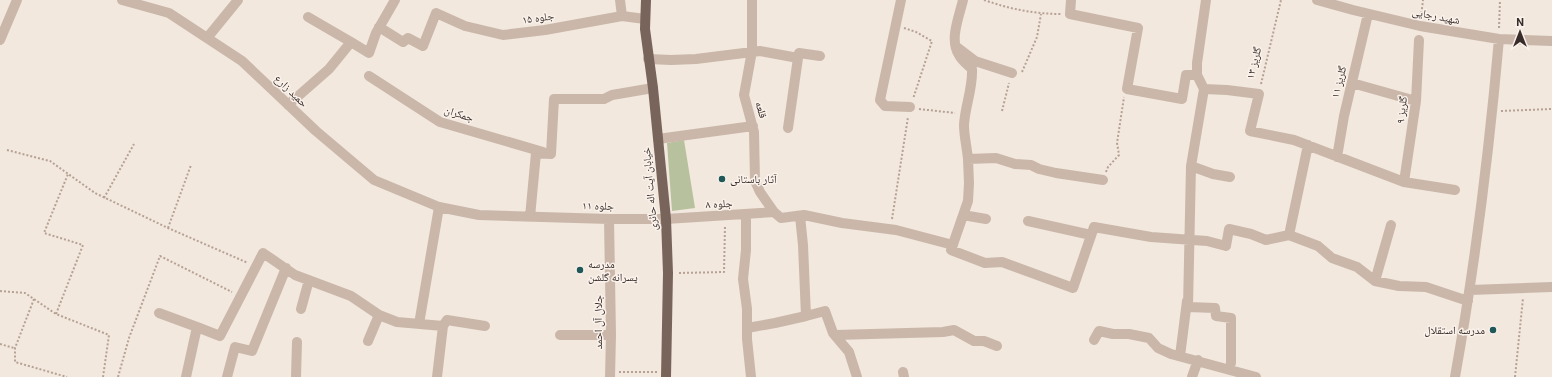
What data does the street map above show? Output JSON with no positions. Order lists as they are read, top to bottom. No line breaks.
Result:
{"streets":{"main road":["خیابان آیت اله حائری"],"street":["شهید رجایی","جلوه ۱۵","گلریز ۱۳","گلریز ۱۱","حمید زارع","قلعه","گلریز ۹","جمکران","جلوه ۸","جلوه ۱۱","جلال آل احمد"]},"crossings":[["شهید رجایی","گلریز ۱۱"],["جلوه ۱۵","خیابان آیت اله حائری"],["حمید زارع","جلوه ۱۱"],["قلعه","جلوه ۸"],["خیابان آیت اله حائری","جلوه ۸"],["خیابان آیت اله حائری","جلوه ۱۱"],["جلوه ۸","جلوه ۱۱"],["جلوه ۱۱","جلال آل احمد"]],"places":["آثار باستانی","مدرسه پسرانه گلشن","مدرسه استقلال"],"north":"top"}
